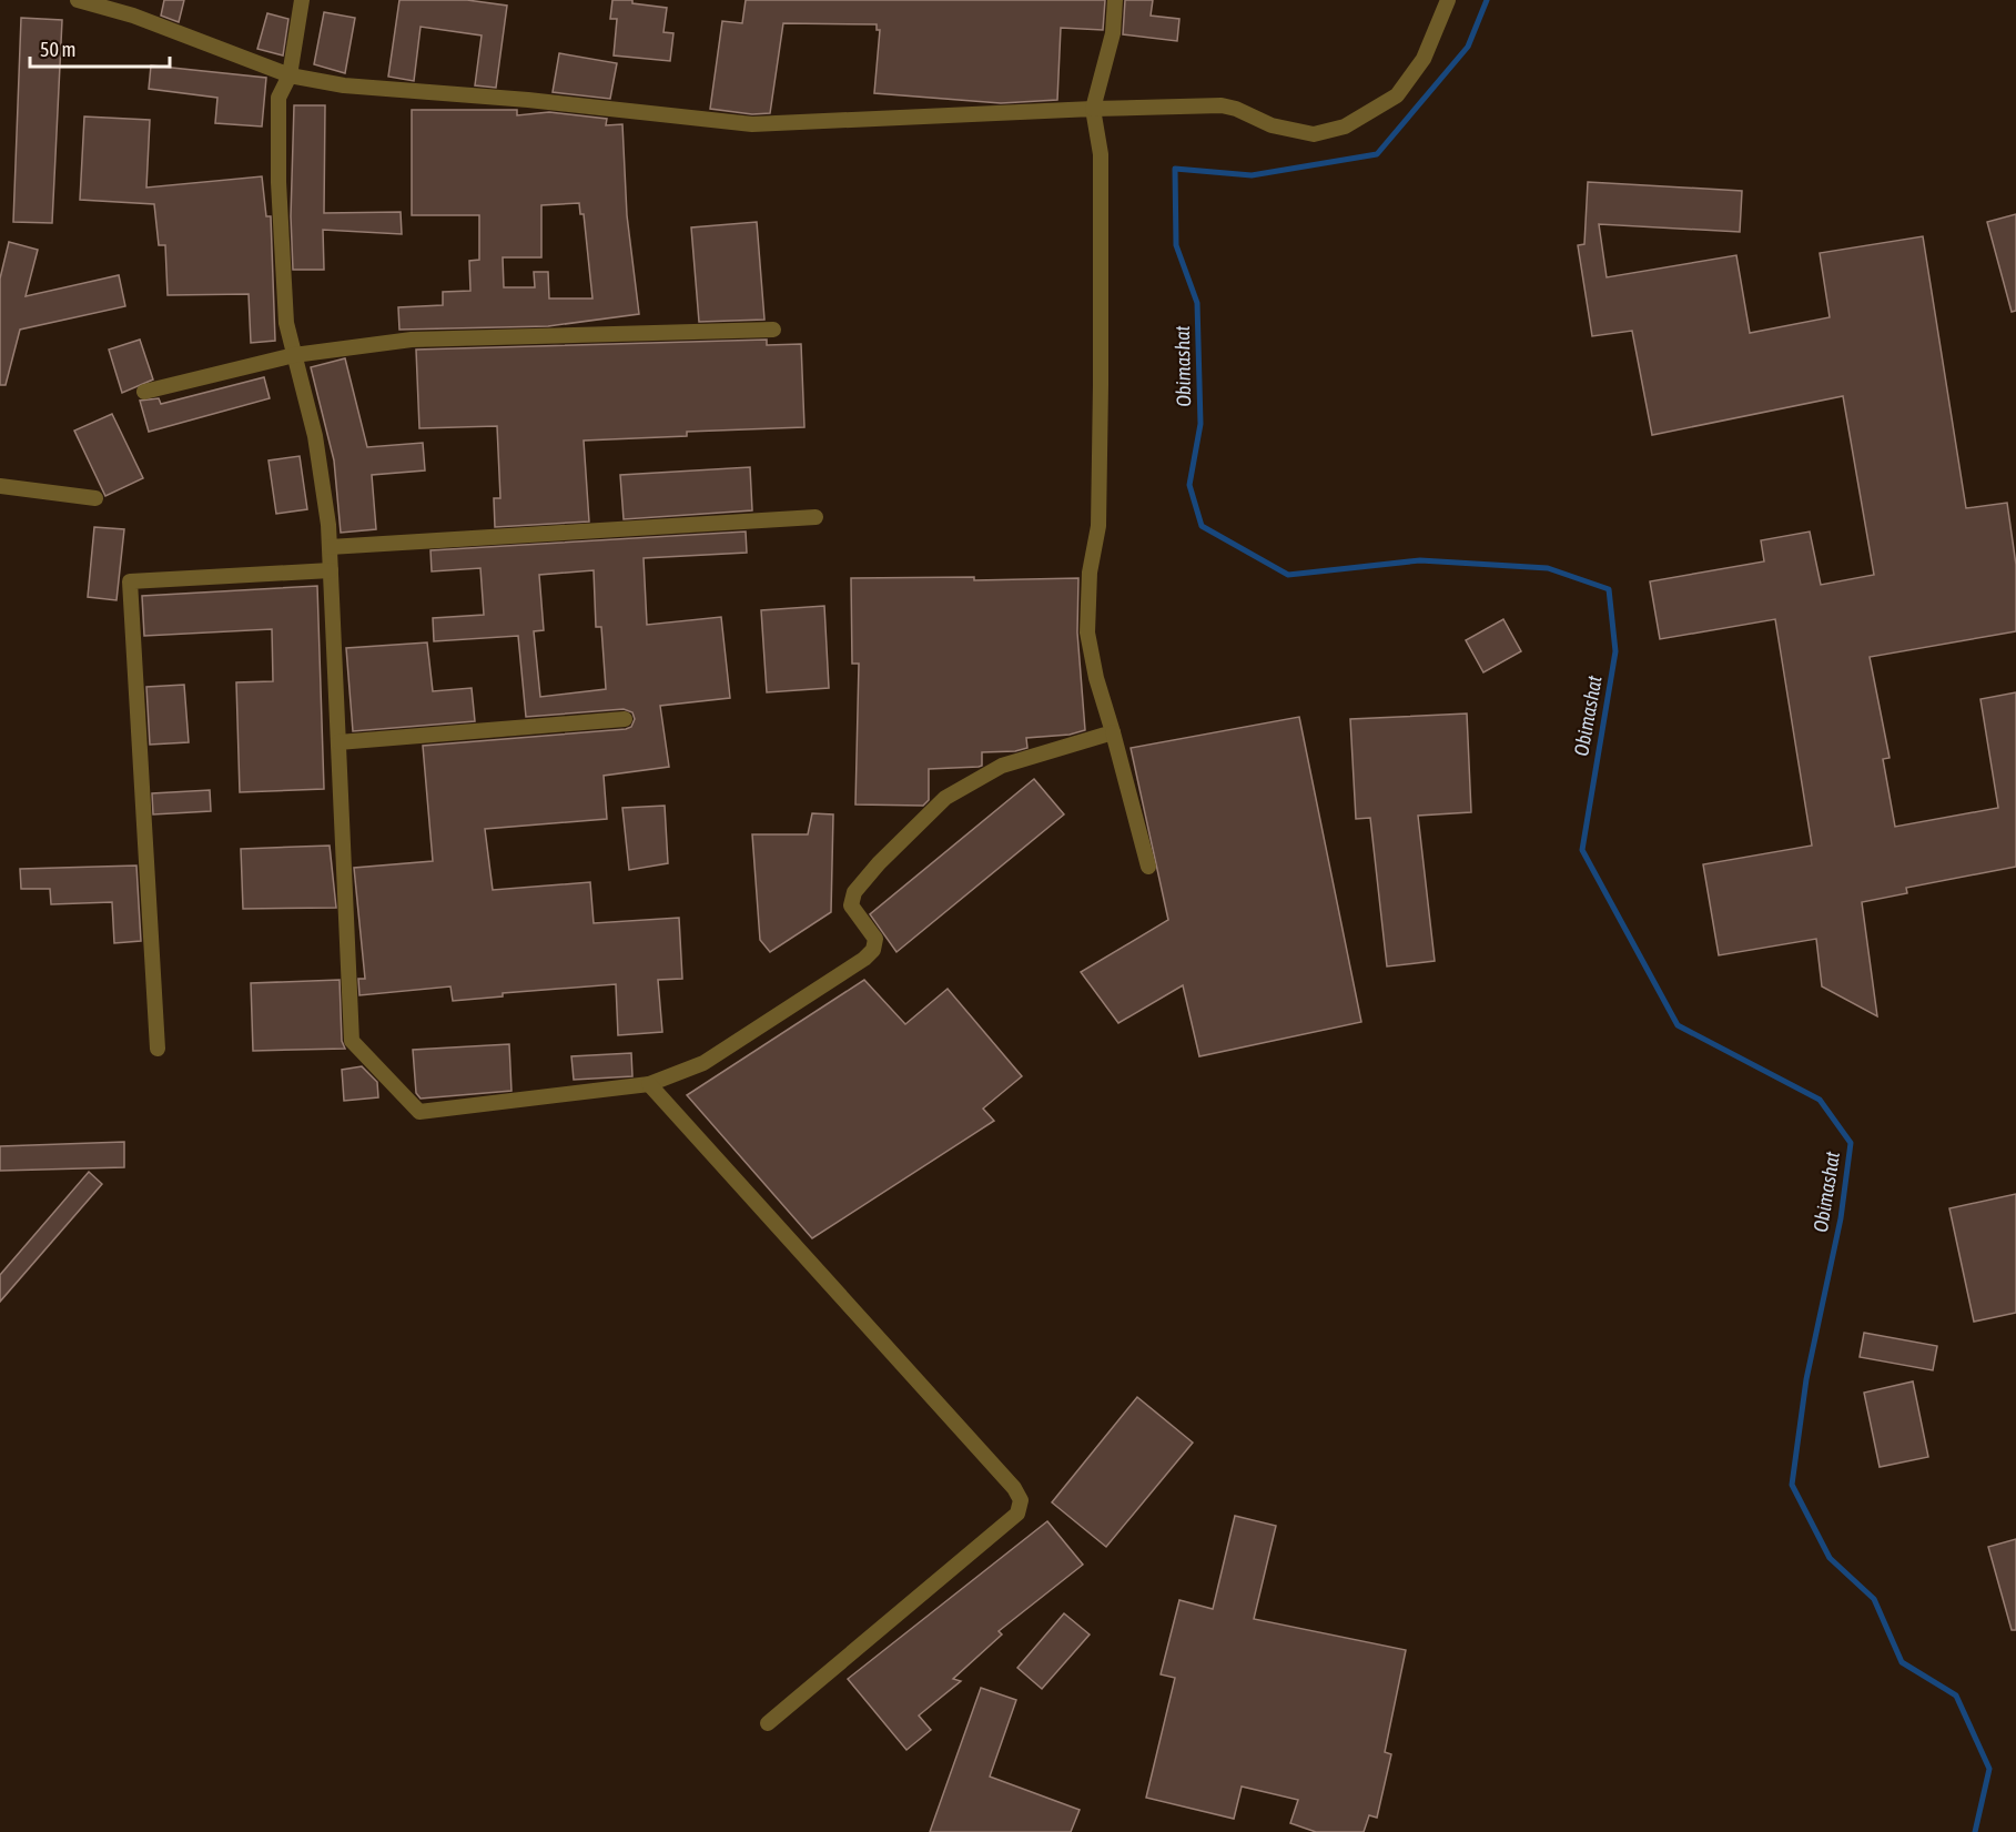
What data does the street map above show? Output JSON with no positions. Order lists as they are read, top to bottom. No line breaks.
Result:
{"water":["Obimashat"],"scale_bar":"50 m"}
